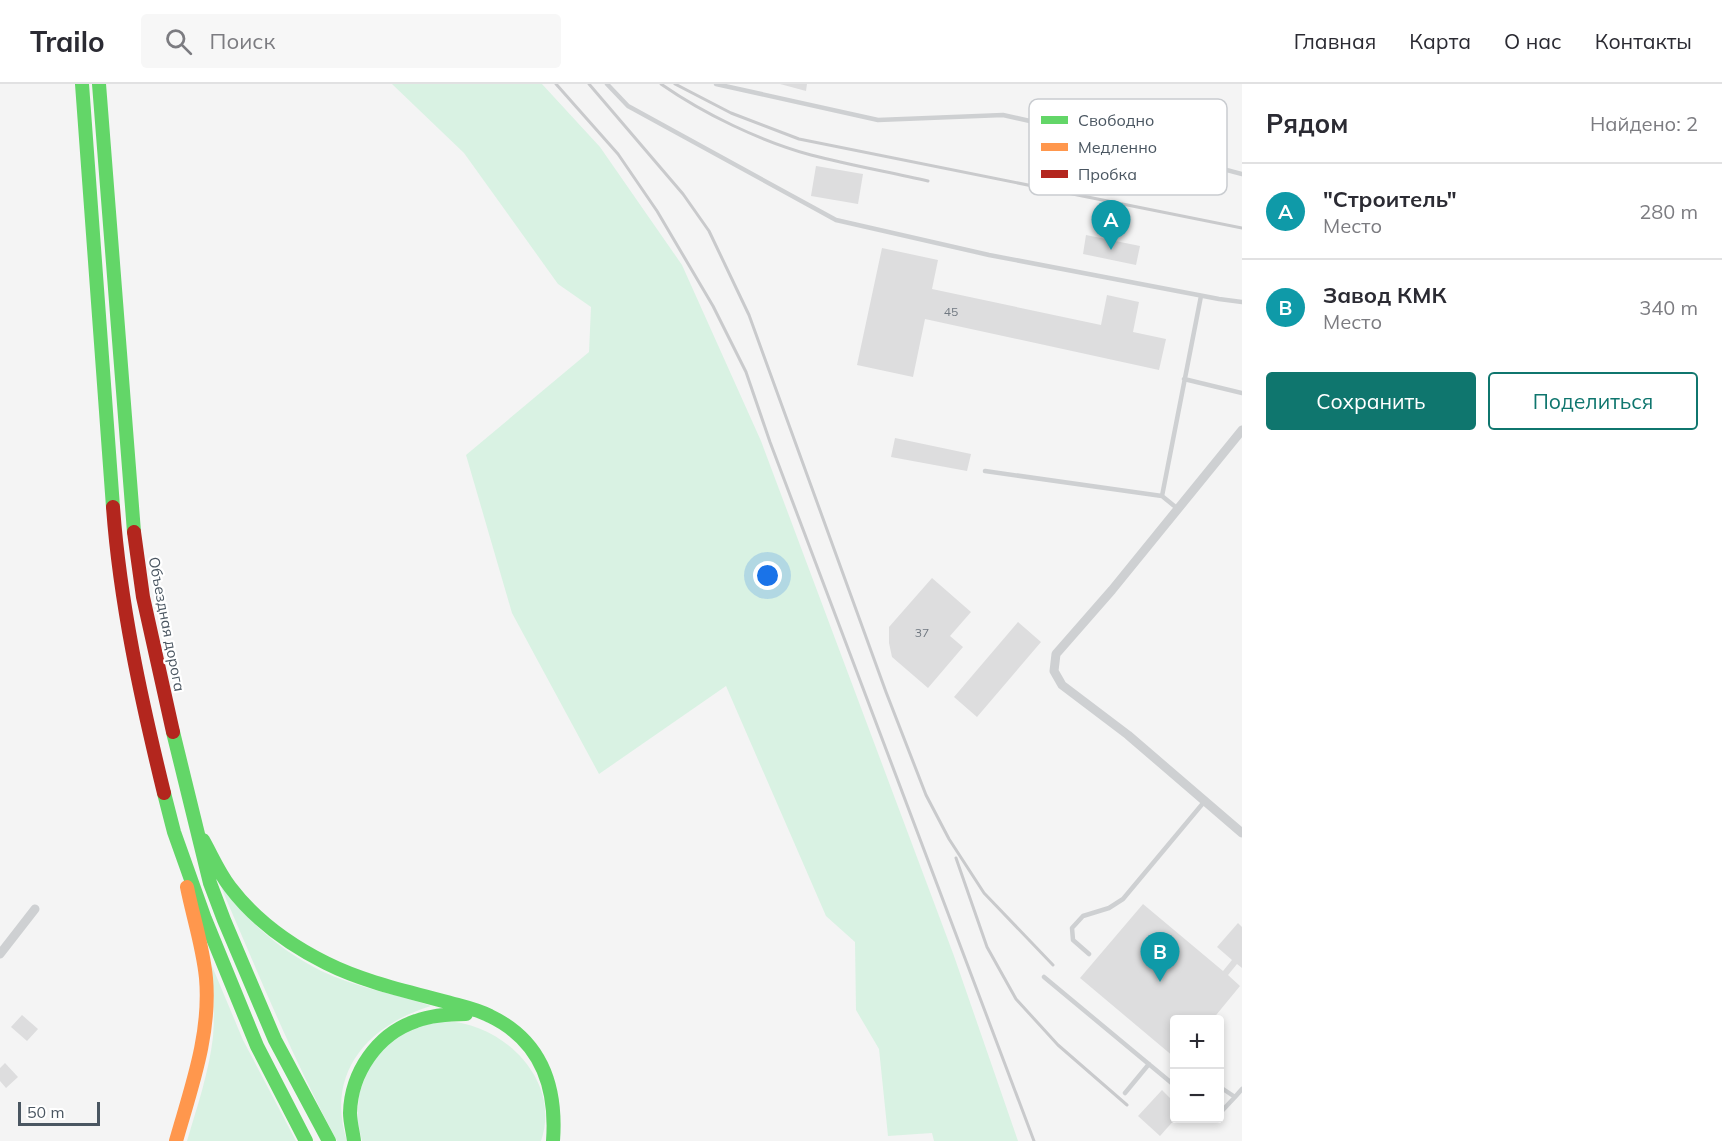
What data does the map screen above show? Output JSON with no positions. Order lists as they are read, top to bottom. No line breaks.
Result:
{"streets":{"main road":["Объездная дорога"]},"house_numbers":["45","37"],"legend":["Свободно","Медленно","Пробка"],"scale_bar":"50 m","page":{"header":"Trailo","search":"Поиск","nav":["Главная","Карта","О нас","Контакты"],"heading":["Рядом","Найдено: 2"],"list":[{"mark":"A","name":"\"Строитель\"","note":"Место","value":"280 m"},{"mark":"B","name":"Завод КМК","note":"Место","value":"340 m"}],"pins":["A","B"],"buttons":["Сохранить","Поделиться"],"map_buttons":["+","−"],"scale":"50 m"}}
